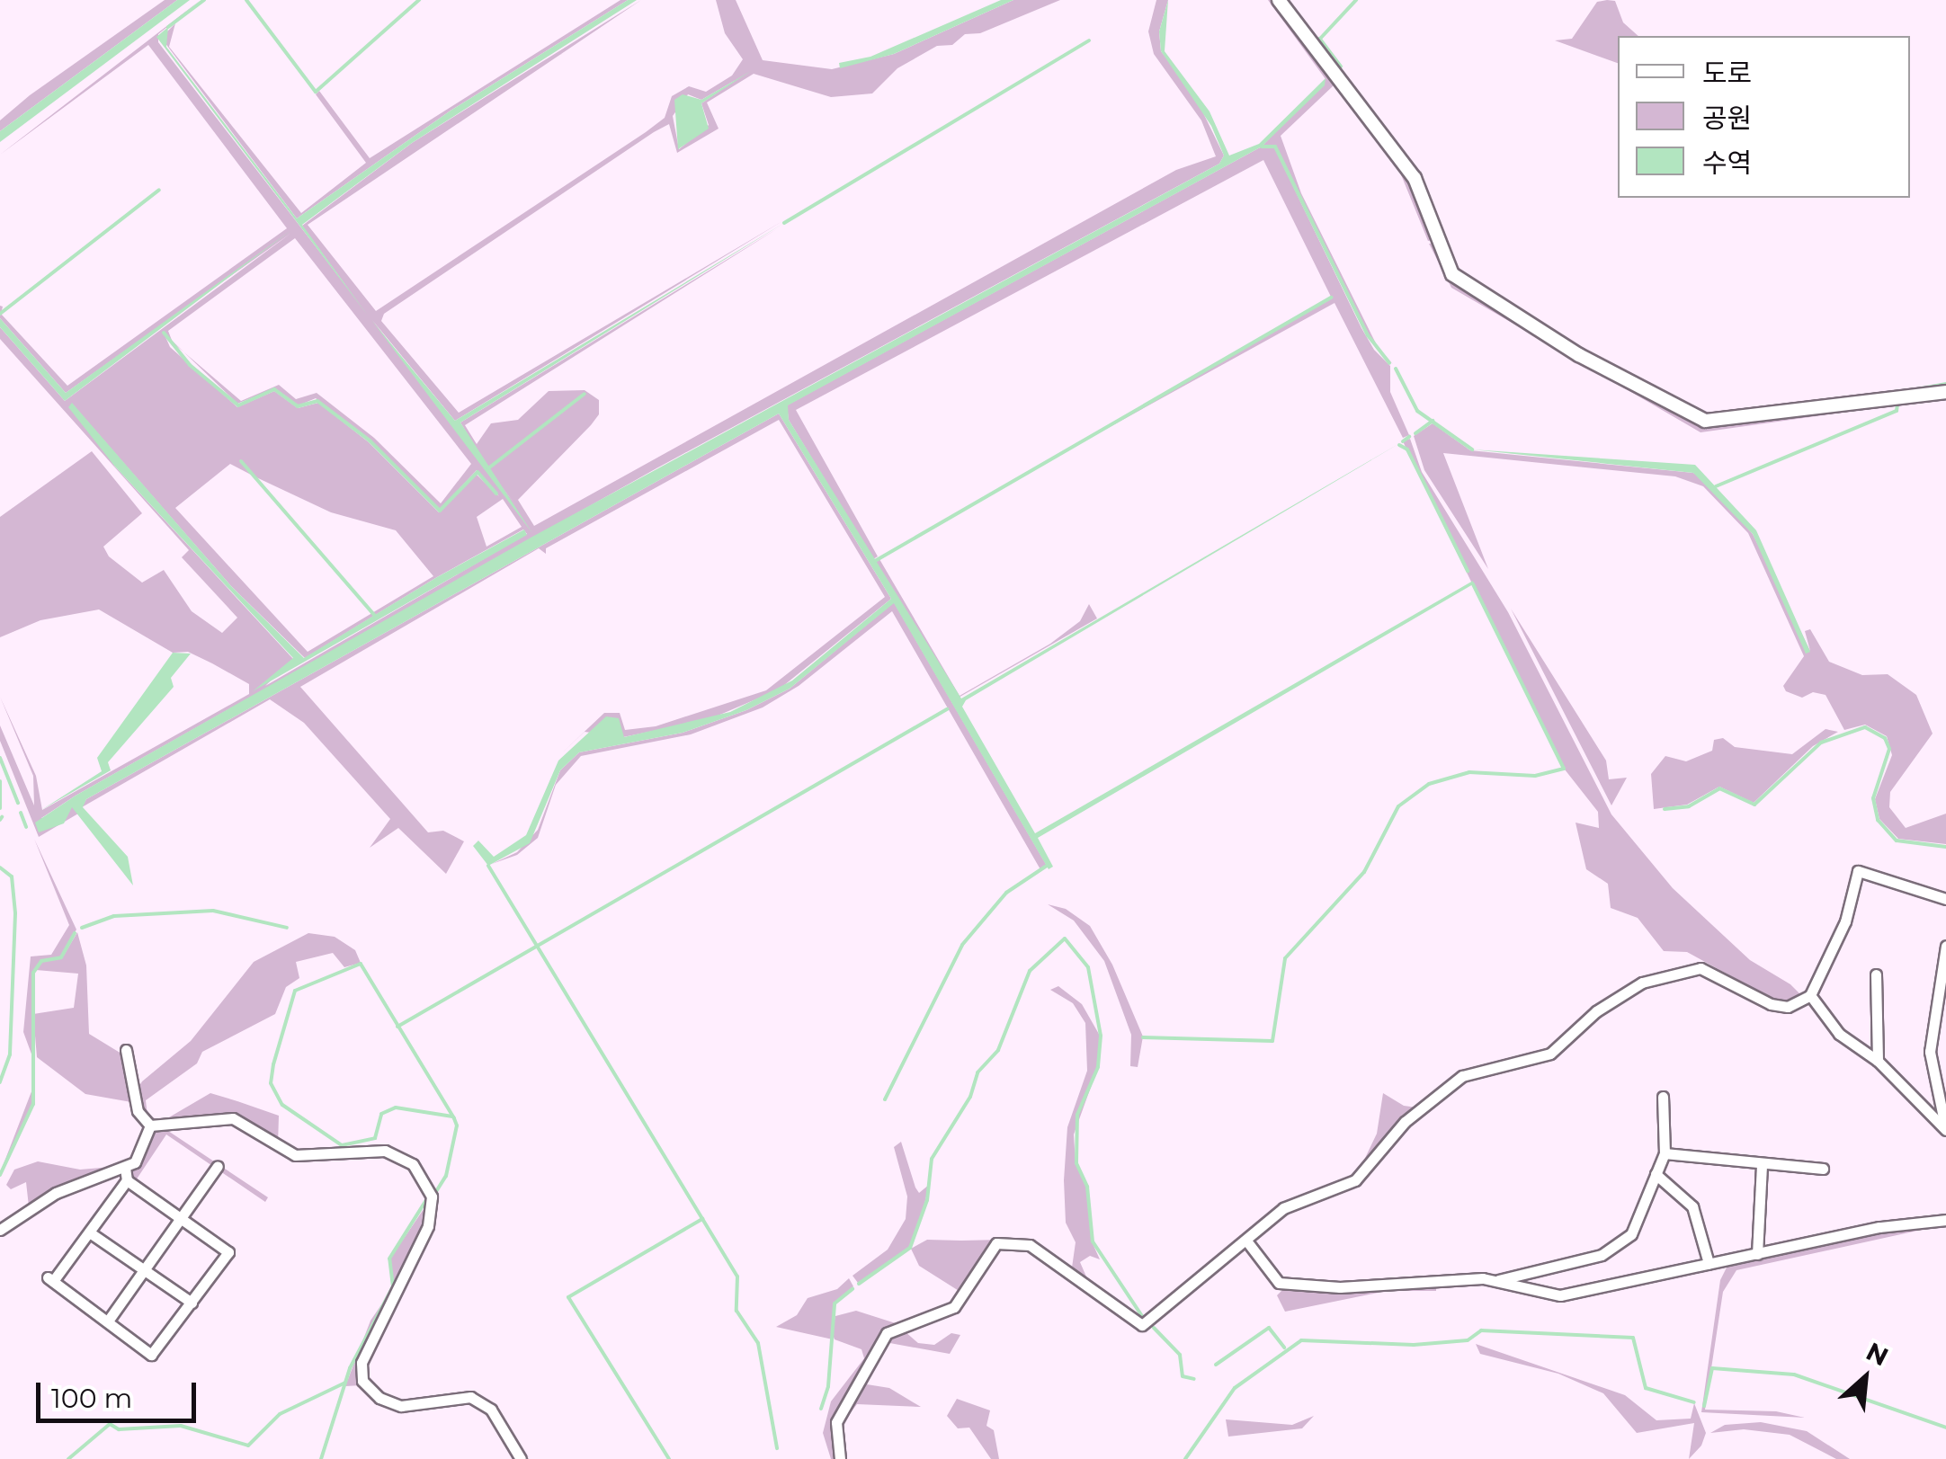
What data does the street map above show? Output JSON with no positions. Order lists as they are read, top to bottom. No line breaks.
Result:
{"legend":["도로","공원","수역"],"scale_bar":"100 m","north":"top right"}
